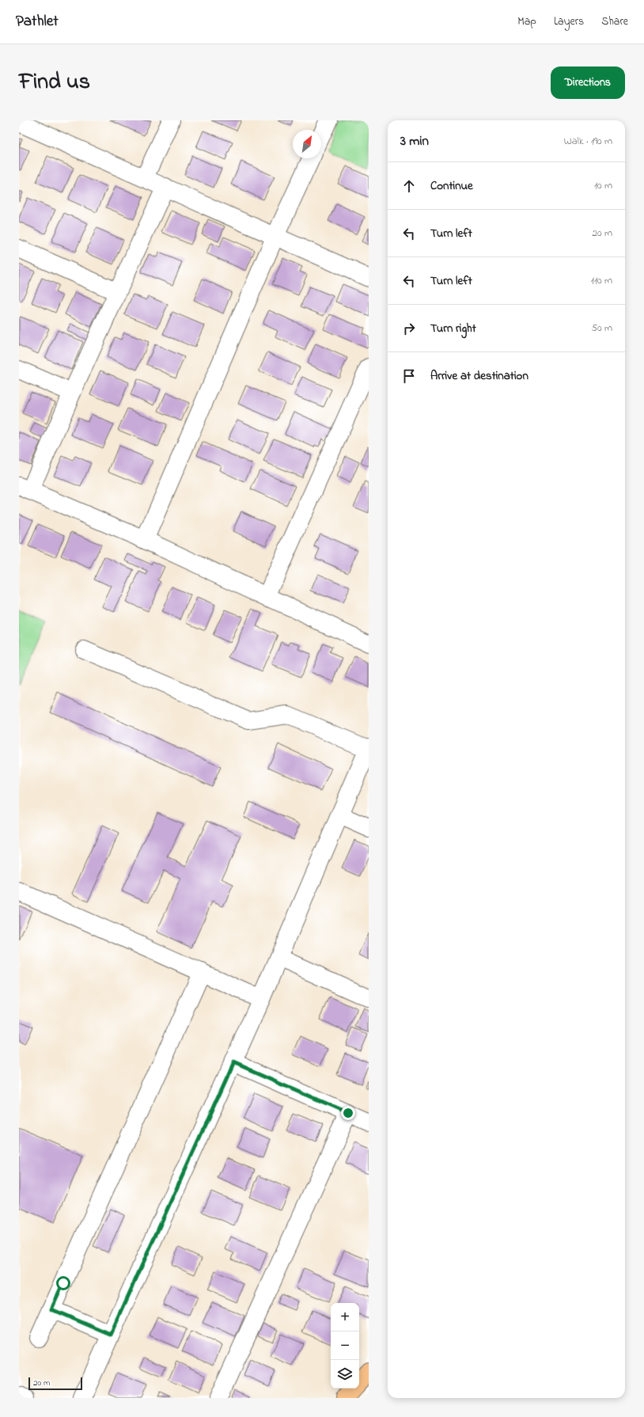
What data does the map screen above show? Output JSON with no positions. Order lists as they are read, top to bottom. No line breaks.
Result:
{"scale_bar":"20 m","north":"top right","page":{"header":"Pathlet","nav":["Map","Layers","Share"],"title":"Find us","buttons":"Directions","heading":["3 min","Walk · 190 m"],"list":[["Continue","10 m"],["Turn left","20 m"],["Turn left","110 m"],["Turn right","50 m"],"Arrive at destination"],"map_buttons":["+","−"],"scale":"20 m"}}
